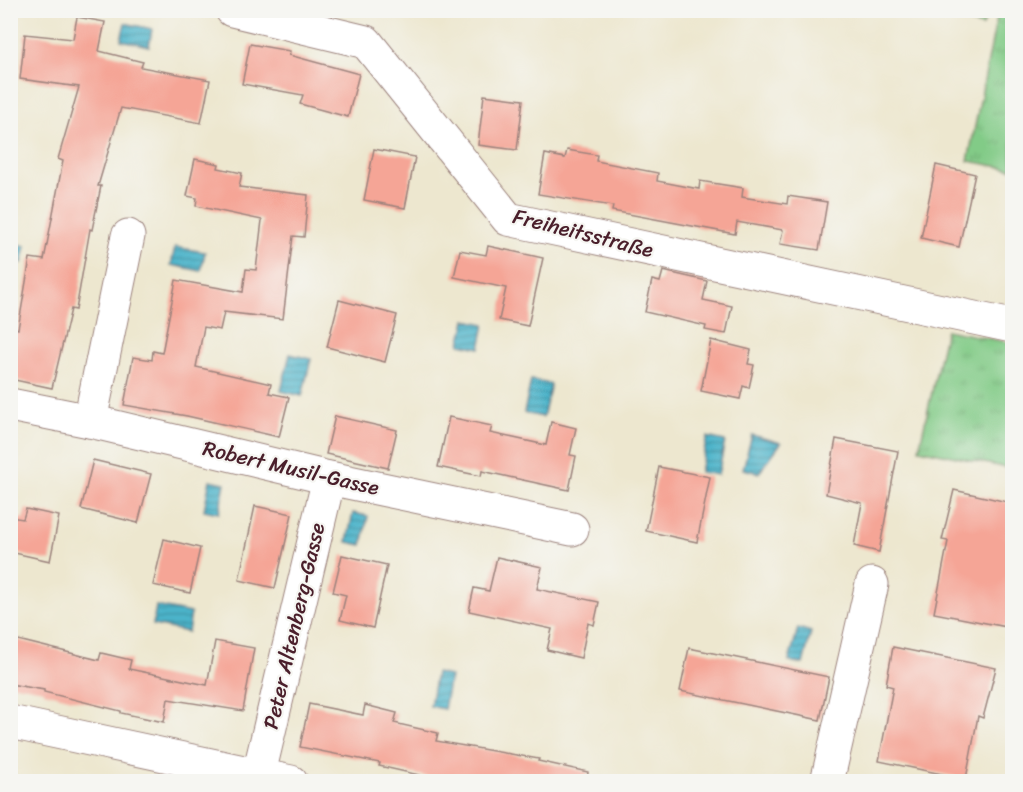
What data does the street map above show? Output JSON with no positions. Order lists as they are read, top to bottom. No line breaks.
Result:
{"streets":{"street":["Freiheitsstraße","Robert Musil-Gasse","Peter Altenberg-Gasse"]},"crossings":[["Robert Musil-Gasse","Peter Altenberg-Gasse"]]}
